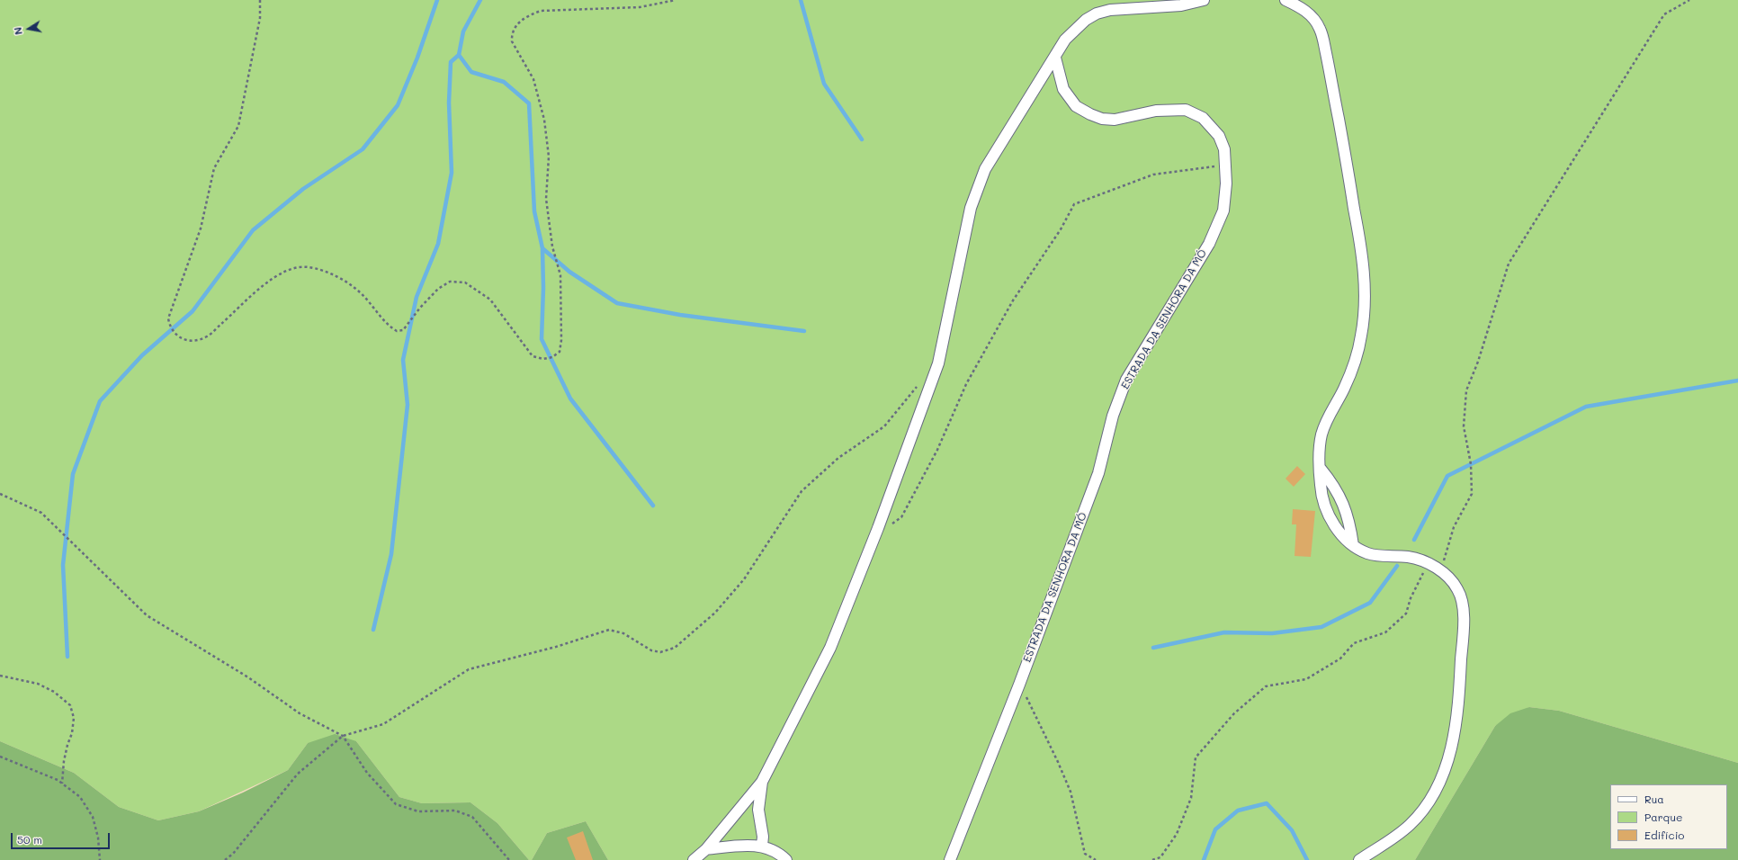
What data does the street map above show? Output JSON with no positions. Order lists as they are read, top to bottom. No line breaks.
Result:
{"streets":{"street":["ESTRADA DA SENHORA DA MÓ"]},"legend":["Rua","Parque","Edifício"],"scale_bar":"50 m","north":"left"}
